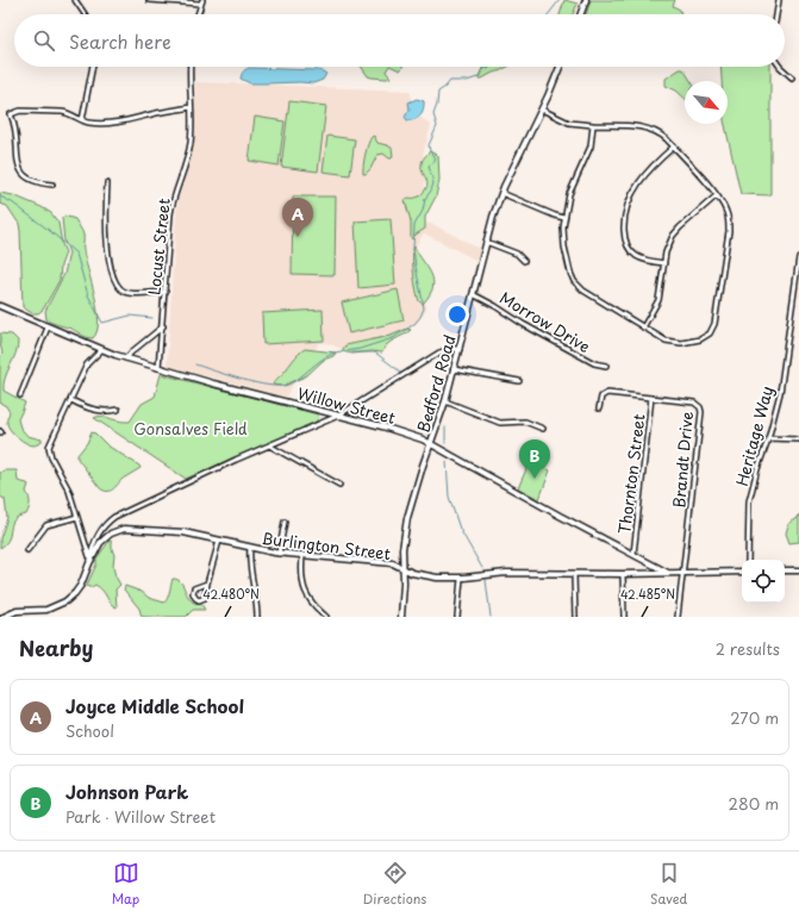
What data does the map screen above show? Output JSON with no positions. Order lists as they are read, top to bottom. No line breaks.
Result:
{"streets":{"street":["Locust Street","Morrow Drive","Bedford Road","Willow Street","Heritage Way","Brandt Drive","Thornton Street","Burlington Street"]},"crossings":[["Locust Street","Willow Street"],["Morrow Drive","Bedford Road"],["Bedford Road","Willow Street"],["Bedford Road","Burlington Street"],["Willow Street","Thornton Street"],["Willow Street","Burlington Street"],["Brandt Drive","Thornton Street"],["Brandt Drive","Burlington Street"]],"parks":["Gonsalves Field"],"north":"bottom right","page":{"search":"Search here","pins":["A","B"],"heading":["Nearby","2 results"],"list":[{"mark":"A","name":"Joyce Middle School","note":"School","value":"270 m"},{"mark":"B","name":"Johnson Park","note":"Park · Willow Street","value":"280 m"}],"nav":["Map","Directions","Saved"]},"coordinates":["42.480°N","42.485°N"]}
